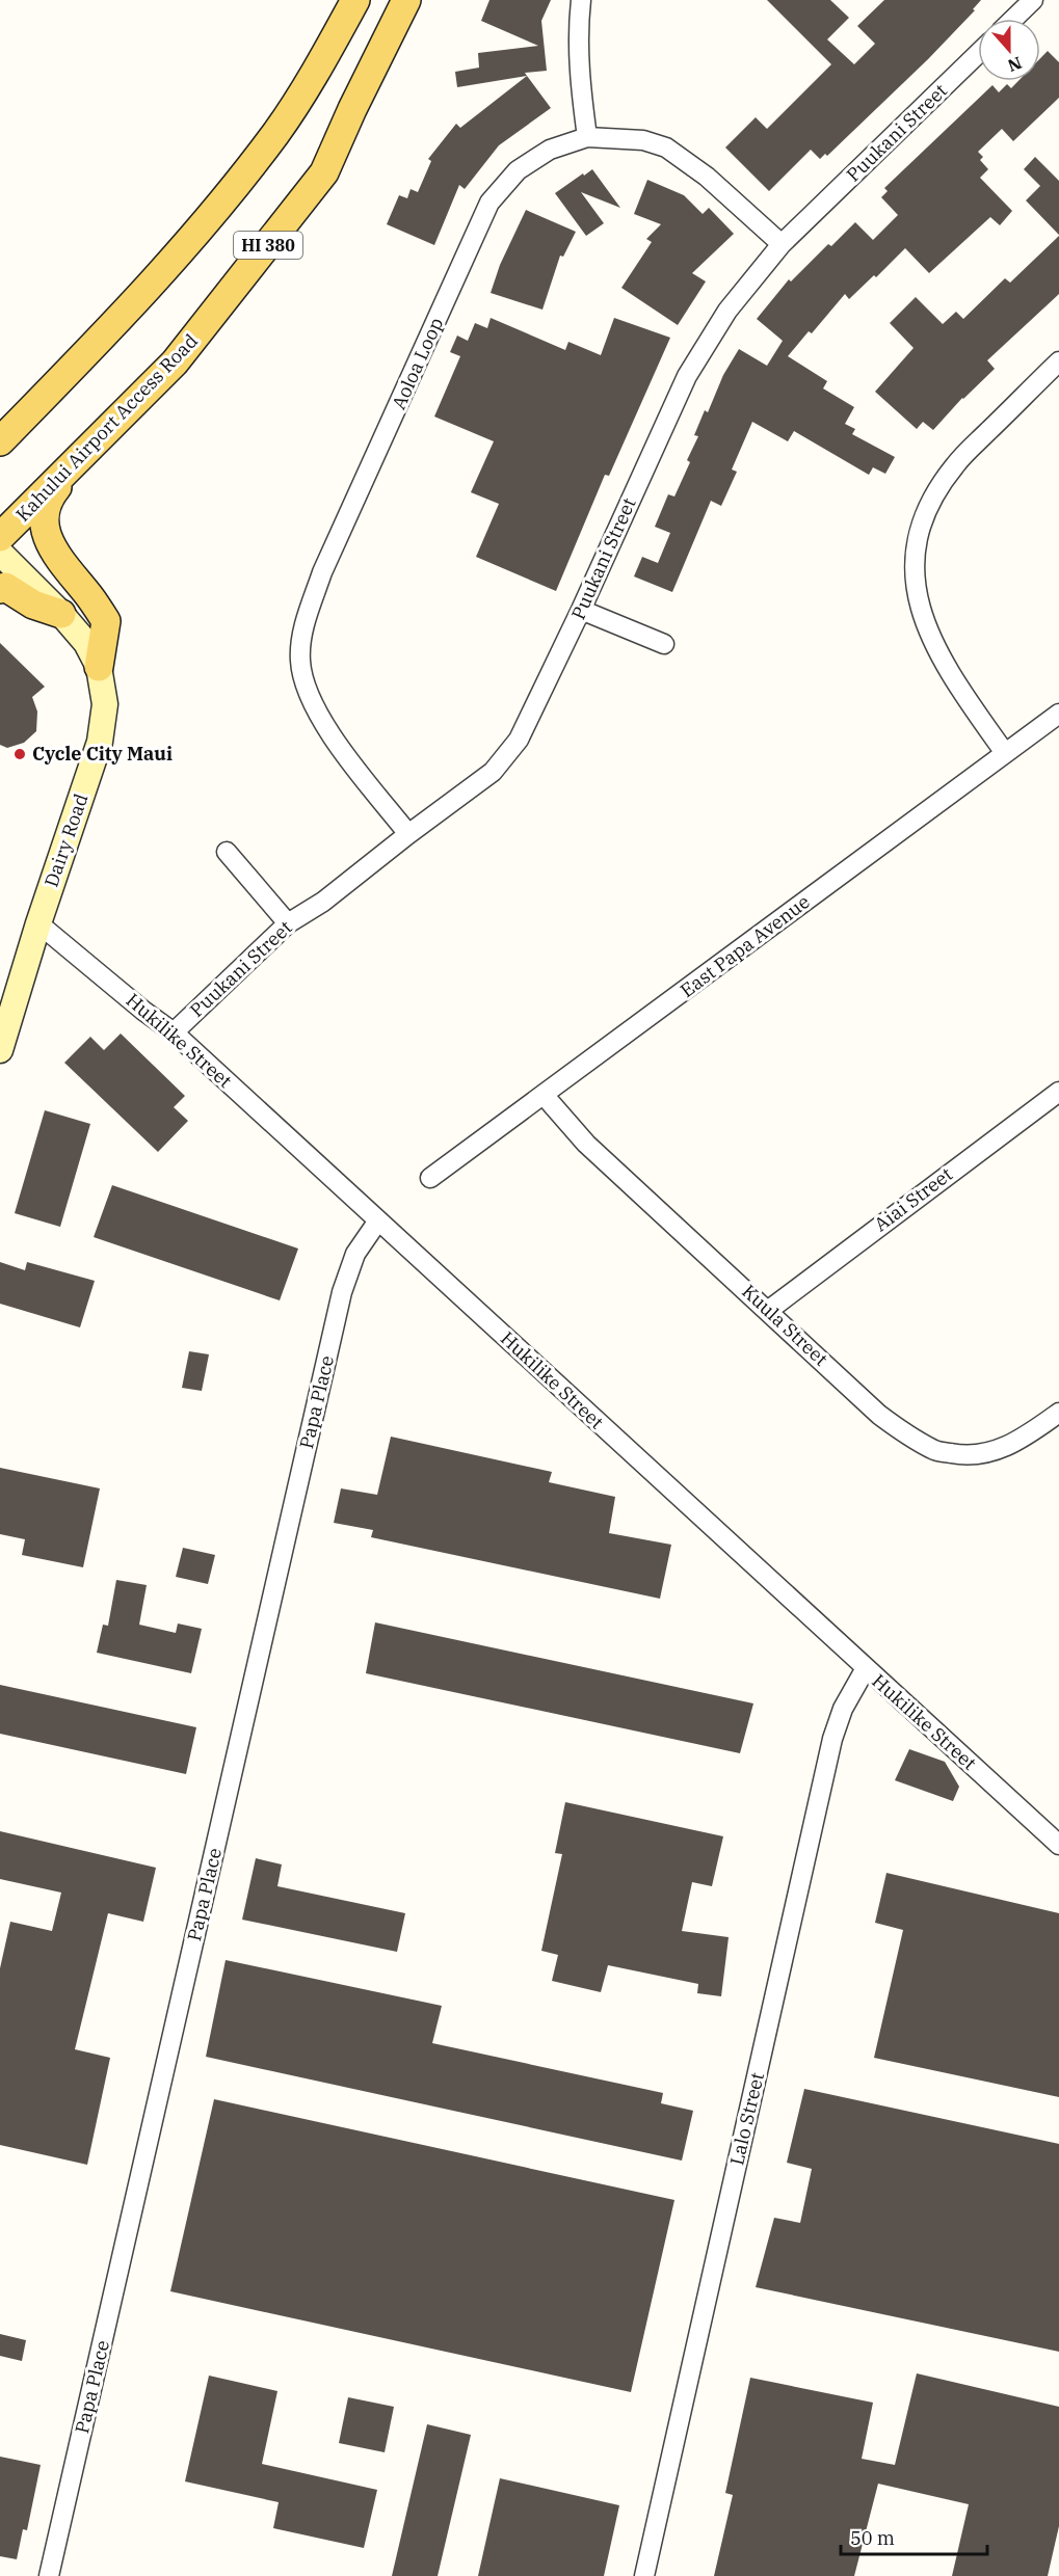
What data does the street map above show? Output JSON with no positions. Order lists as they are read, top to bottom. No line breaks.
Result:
{"streets":{"main road":["HI 380","Kahului Airport Access Road","Dairy Road"],"street":["Puukani Street","Aoloa Loop","East Papa Avenue","Hukilike Street","Aiai Street","Kuula Street","Papa Place","Lalo Street"]},"crossings":[["Puukani Street","Aoloa Loop"],["Puukani Street","Hukilike Street"],["Dairy Road","Hukilike Street"],["East Papa Avenue","Kuula Street"],["Hukilike Street","Papa Place"],["Hukilike Street","Lalo Street"],["Aiai Street","Kuula Street"]],"places":["Cycle City Maui"],"scale_bar":"50 m","north":"bottom"}
